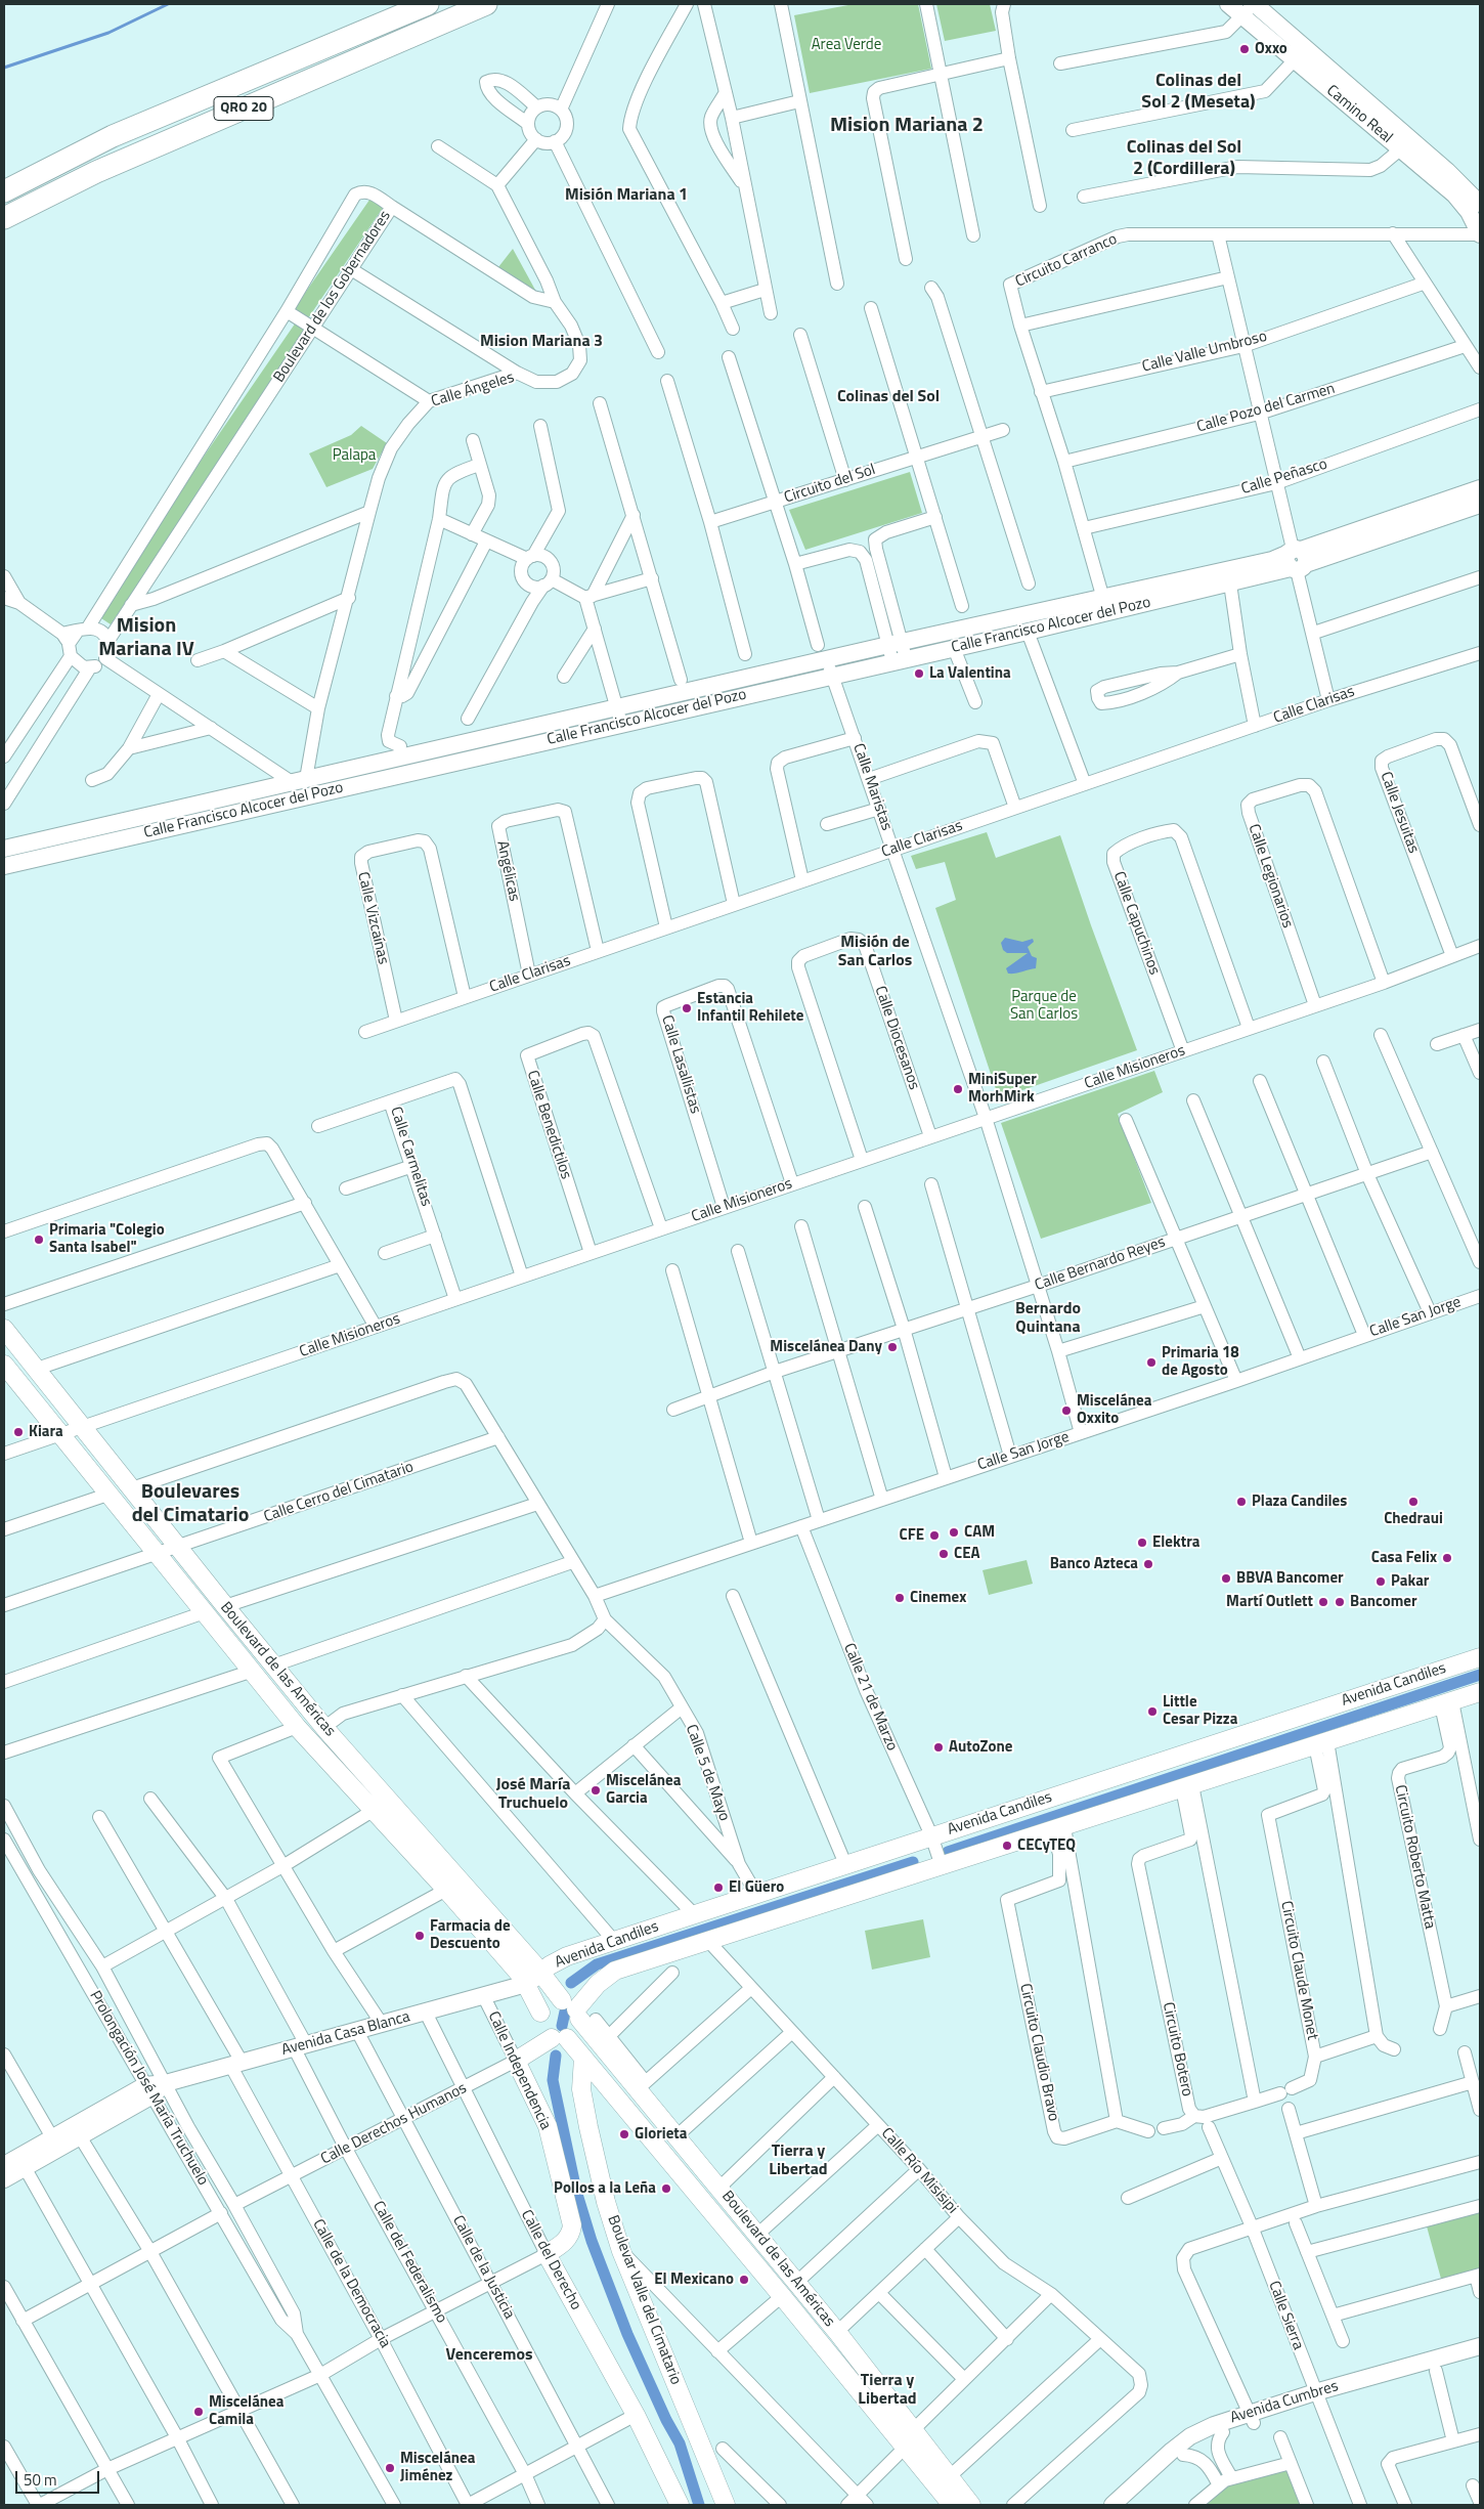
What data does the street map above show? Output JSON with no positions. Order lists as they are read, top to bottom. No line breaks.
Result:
{"streets":{"highway":["QRO 20"],"main road":["Boulevard de las Américas","Avenida Candiles","Calle Independencia","Calle Derechos Humanos","Calle del Derecho","Boulevar Valle del Cimatario"],"street":["Camino Real","Circuito Carranco","Boulevard de los Gobernadores","Calle Valle Umbroso","Calle Ángeles","Calle Pozo del Carmen","Calle Peñasco","Circuito del Sol","Calle Francisco Alcocer del Pozo","Calle Clarisas","Calle Maristas","Calle Jesuitas","Angélicas","Calle Legionarios","Calle Vizcaínas","Calle Capuchinos","Calle Diocesanos","Calle Lasallistas","Calle Misioneros","Calle Benedictilos","Calle Carmelitas","Calle Bernardo Reyes","Calle San Jorge","Calle Cerro del Cimatario","Calle 21 de Marzo","Calle 5 de Mayo","Circuito Roberto Matta","Circuito Claude Monet","Avenida Casa Blanca","Circuito Botero","Circuito Claudio Bravo","Prolongación José María Truchuelo","Calle Río Misisipi","Calle del Federalismo","Calle de la Justicia","Calle de la Democracia","Calle Sierra","Avenida Cumbres"]},"crossings":[["Camino Real","Circuito Carranco"],["Circuito Carranco","Calle Valle Umbroso"],["Circuito Carranco","Calle Pozo del Carmen"],["Circuito Carranco","Calle Peñasco"],["Circuito Carranco","Calle Francisco Alcocer del Pozo"],["Calle Ángeles","Calle Francisco Alcocer del Pozo"],["Circuito del Sol","Calle Francisco Alcocer del Pozo"],["Circuito del Sol","Calle Maristas"],["Calle Francisco Alcocer del Pozo","Calle Maristas"],["Calle Clarisas","Calle Maristas"],["Calle Clarisas","Angélicas"],["Calle Clarisas","Calle Vizcaínas"],["Calle Maristas","Calle Misioneros"],["Calle Maristas","Calle Bernardo Reyes"],["Calle Maristas","Calle San Jorge"],["Calle Jesuitas","Calle Misioneros"],["Calle Legionarios","Calle Misioneros"],["Calle Capuchinos","Calle Misioneros"],["Calle Diocesanos","Calle Misioneros"],["Calle Lasallistas","Calle Misioneros"],["Calle Misioneros","Calle Benedictilos"],["Calle Misioneros","Calle Carmelitas"],["Calle Misioneros","Boulevard de las Américas"],["Calle San Jorge","Calle 21 de Marzo"],["Calle San Jorge","Calle 5 de Mayo"],["Calle Cerro del Cimatario","Boulevard de las Américas"],["Calle Cerro del Cimatario","Calle 5 de Mayo"],["Boulevard de las Américas","Avenida Candiles"],["Boulevard de las Américas","Calle 5 de Mayo"],["Boulevard de las Américas","Avenida Casa Blanca"],["Boulevard de las Américas","Calle Derechos Humanos"],["Boulevard de las Américas","Boulevar Valle del Cimatario"],["Avenida Candiles","Calle 21 de Marzo"],["Avenida Candiles","Calle 5 de Mayo"],["Avenida Candiles","Circuito Roberto Matta"],["Avenida Candiles","Circuito Claude Monet"],["Avenida Candiles","Avenida Casa Blanca"],["Avenida Candiles","Circuito Botero"],["Avenida Candiles","Circuito Claudio Bravo"],["Avenida Candiles","Calle Derechos Humanos"],["Avenida Candiles","Calle Río Misisipi"],["Circuito Claude Monet","Circuito Botero"],["Avenida Casa Blanca","Calle Independencia"],["Avenida Casa Blanca","Prolongación José María Truchuelo"],["Avenida Casa Blanca","Calle del Derecho"],["Avenida Casa Blanca","Calle del Federalismo"],["Avenida Casa Blanca","Calle de la Justicia"],["Avenida Casa Blanca","Calle de la Democracia"],["Calle Independencia","Calle Derechos Humanos"],["Calle Independencia","Calle del Derecho"],["Prolongación José María Truchuelo","Calle Derechos Humanos"],["Calle Derechos Humanos","Calle del Derecho"],["Calle Derechos Humanos","Calle del Federalismo"],["Calle Derechos Humanos","Calle de la Justicia"],["Calle Derechos Humanos","Calle de la Democracia"],["Calle Sierra","Avenida Cumbres"]],"districts":["Colinas del Sol 2 (Meseta)","Mision Mariana 2","Colinas del Sol 2 (Cordillera)","Misión Mariana 1","Mision Mariana 3","Colinas del Sol","Mision Mariana IV","Misión de San Carlos","Bernardo Quintana","Boulevares del Cimatario","José María Truchuelo","Tierra y Libertad","Venceremos","Tierra y Libertad"],"parks":["Area Verde","Palapa","Parque de San Carlos"],"places":["Oxxo","La Valentina","Estancia Infantil Rehilete","MiniSuper MorhMirk","Primaria \"Colegio Santa Isabel\"","Miscelánea Dany","Primaria 18 de Agosto","Miscelánea Oxxito","Kiara","Plaza Candiles","Chedraui","CAM","CFE","Elektra","CEA","Casa Felix","Banco Azteca","BBVA Bancomer","Pakar","Cinemex","Martí Outlett","Bancomer","Little Cesar Pizza","AutoZone","Miscelánea Garcia","CECyTEQ","El Güero","Farmacia de Descuento","Glorieta","Pollos a la Leña","El Mexicano","Miscelánea Camila","Miscelánea Jiménez"],"scale_bar":"50 m"}
